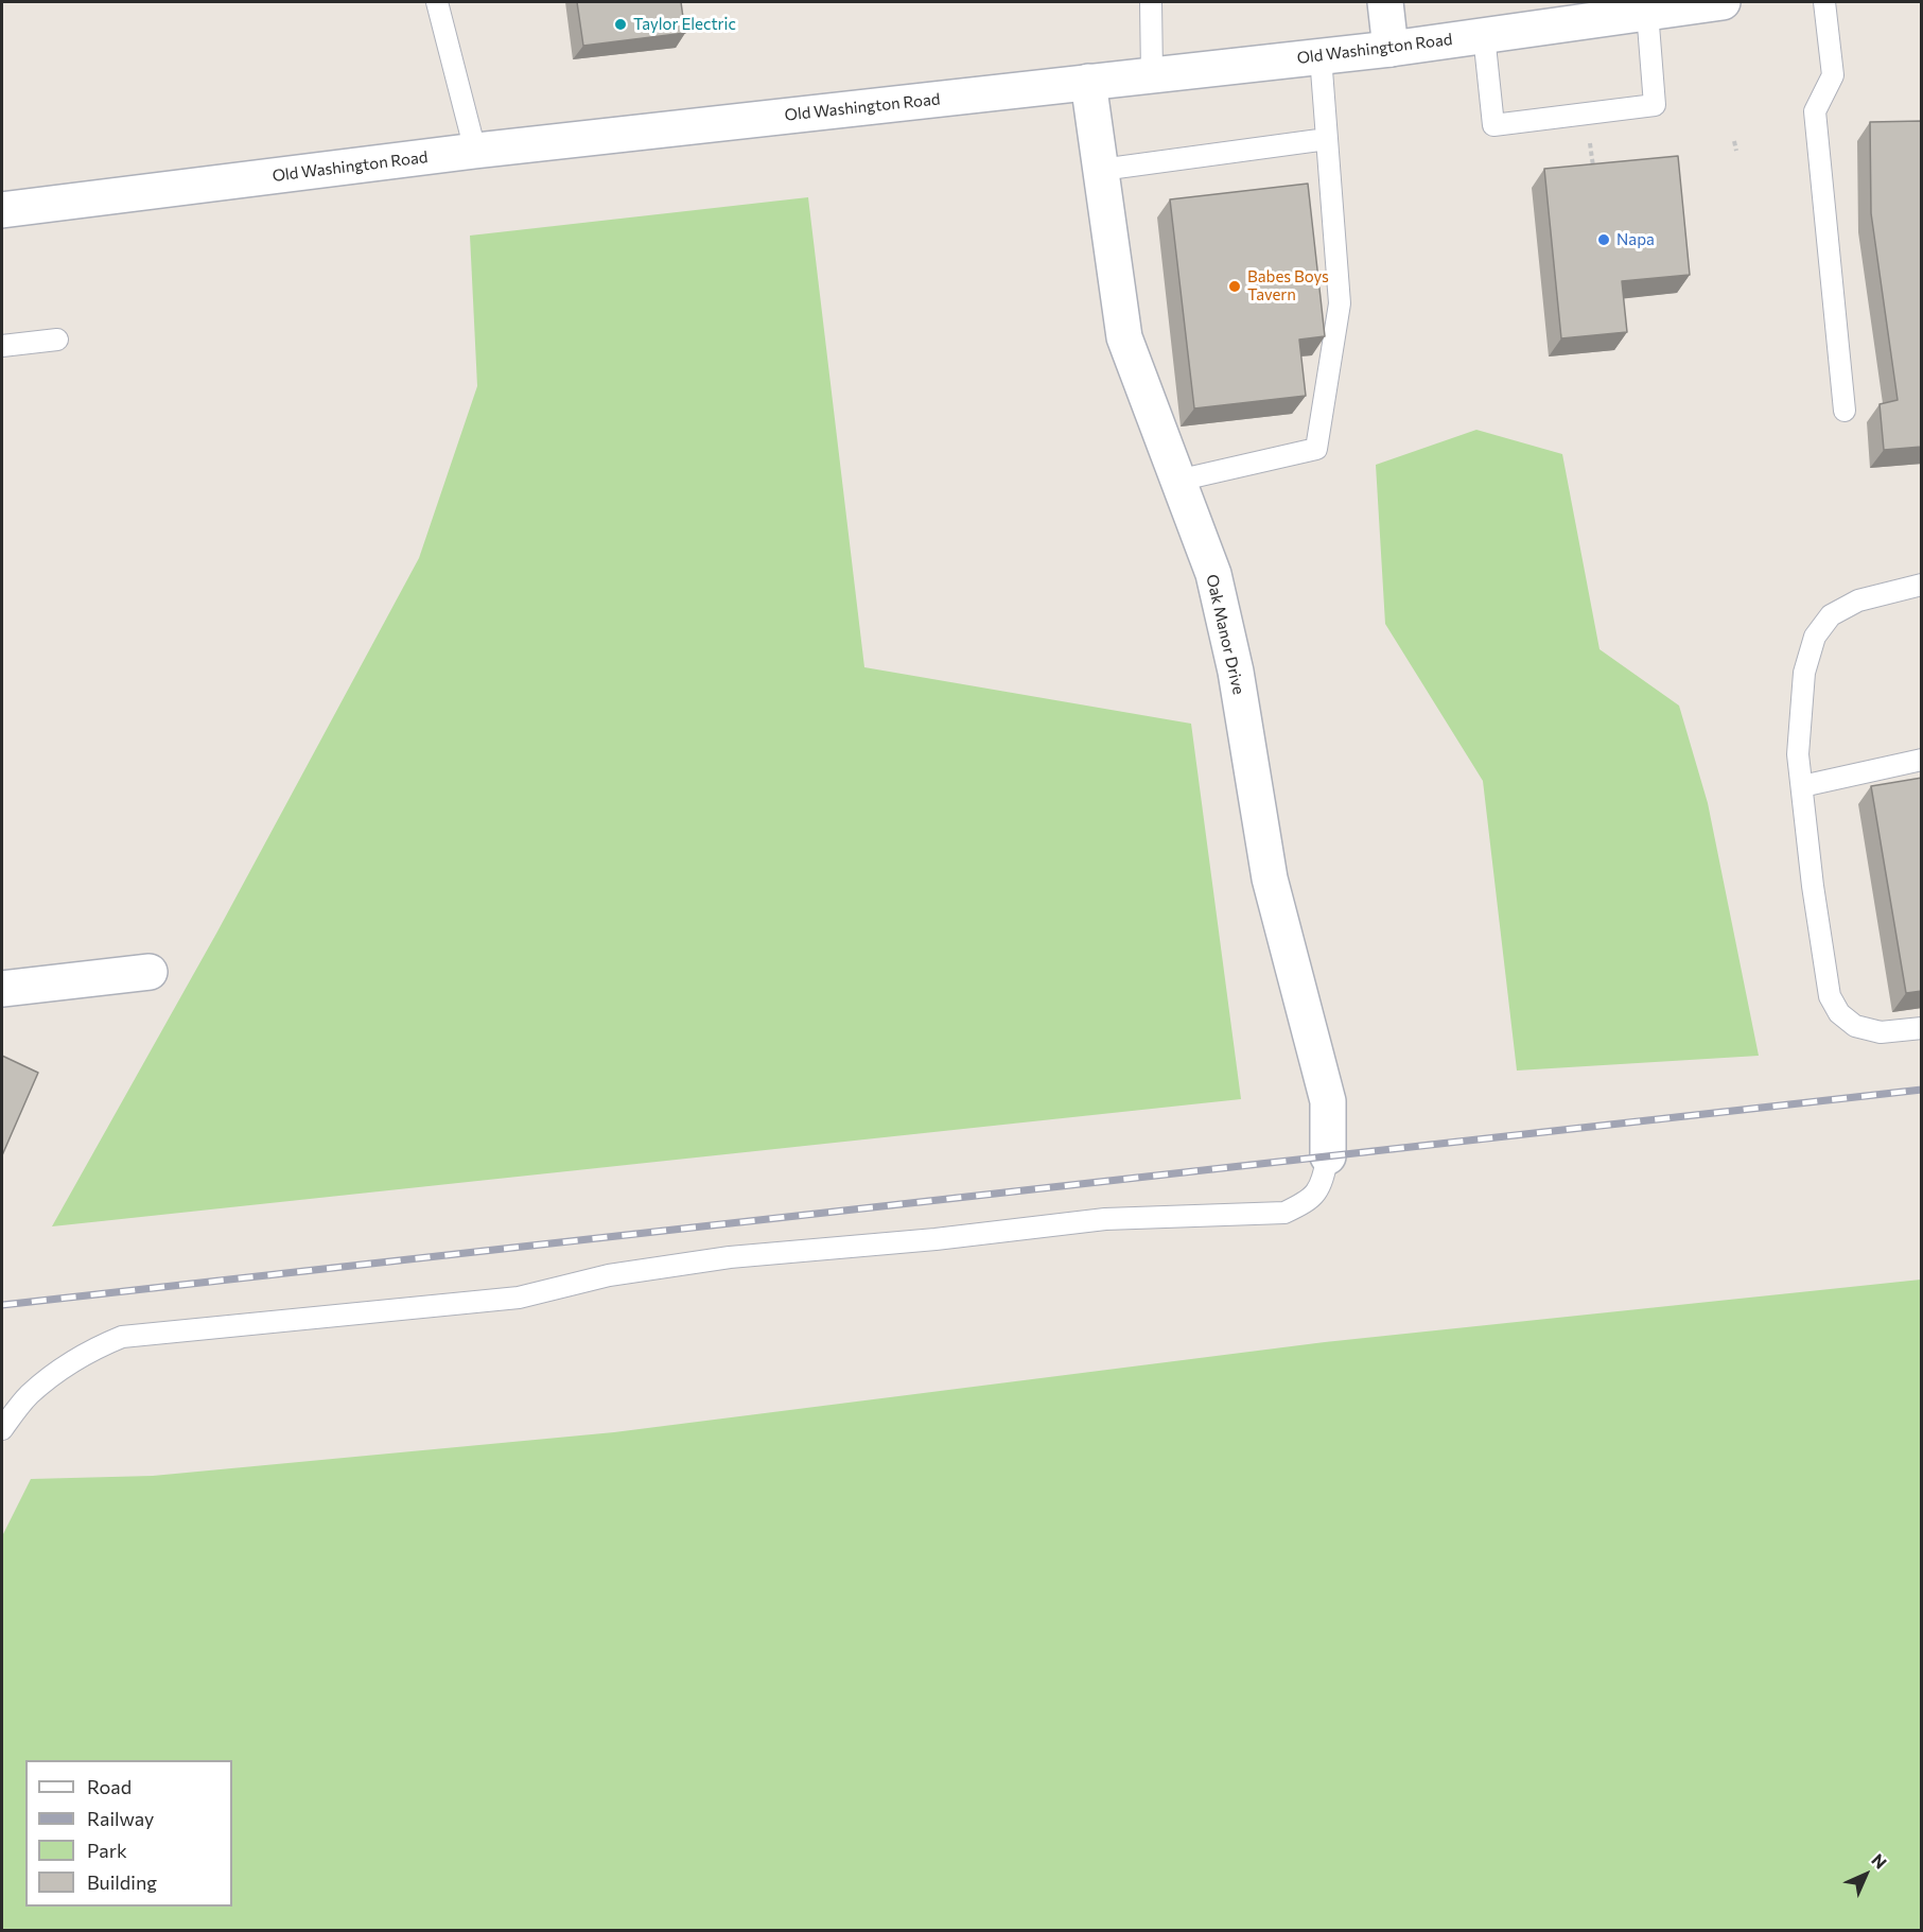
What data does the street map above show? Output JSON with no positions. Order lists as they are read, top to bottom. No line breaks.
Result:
{"streets":{"main road":["Old Washington Road","Oak Manor Drive"]},"crossings":[["Old Washington Road","Oak Manor Drive"]],"places":["Taylor Electric","Napa","Babes Boys Tavern"],"legend":["Road","Railway","Park","Building"],"north":"top right"}
